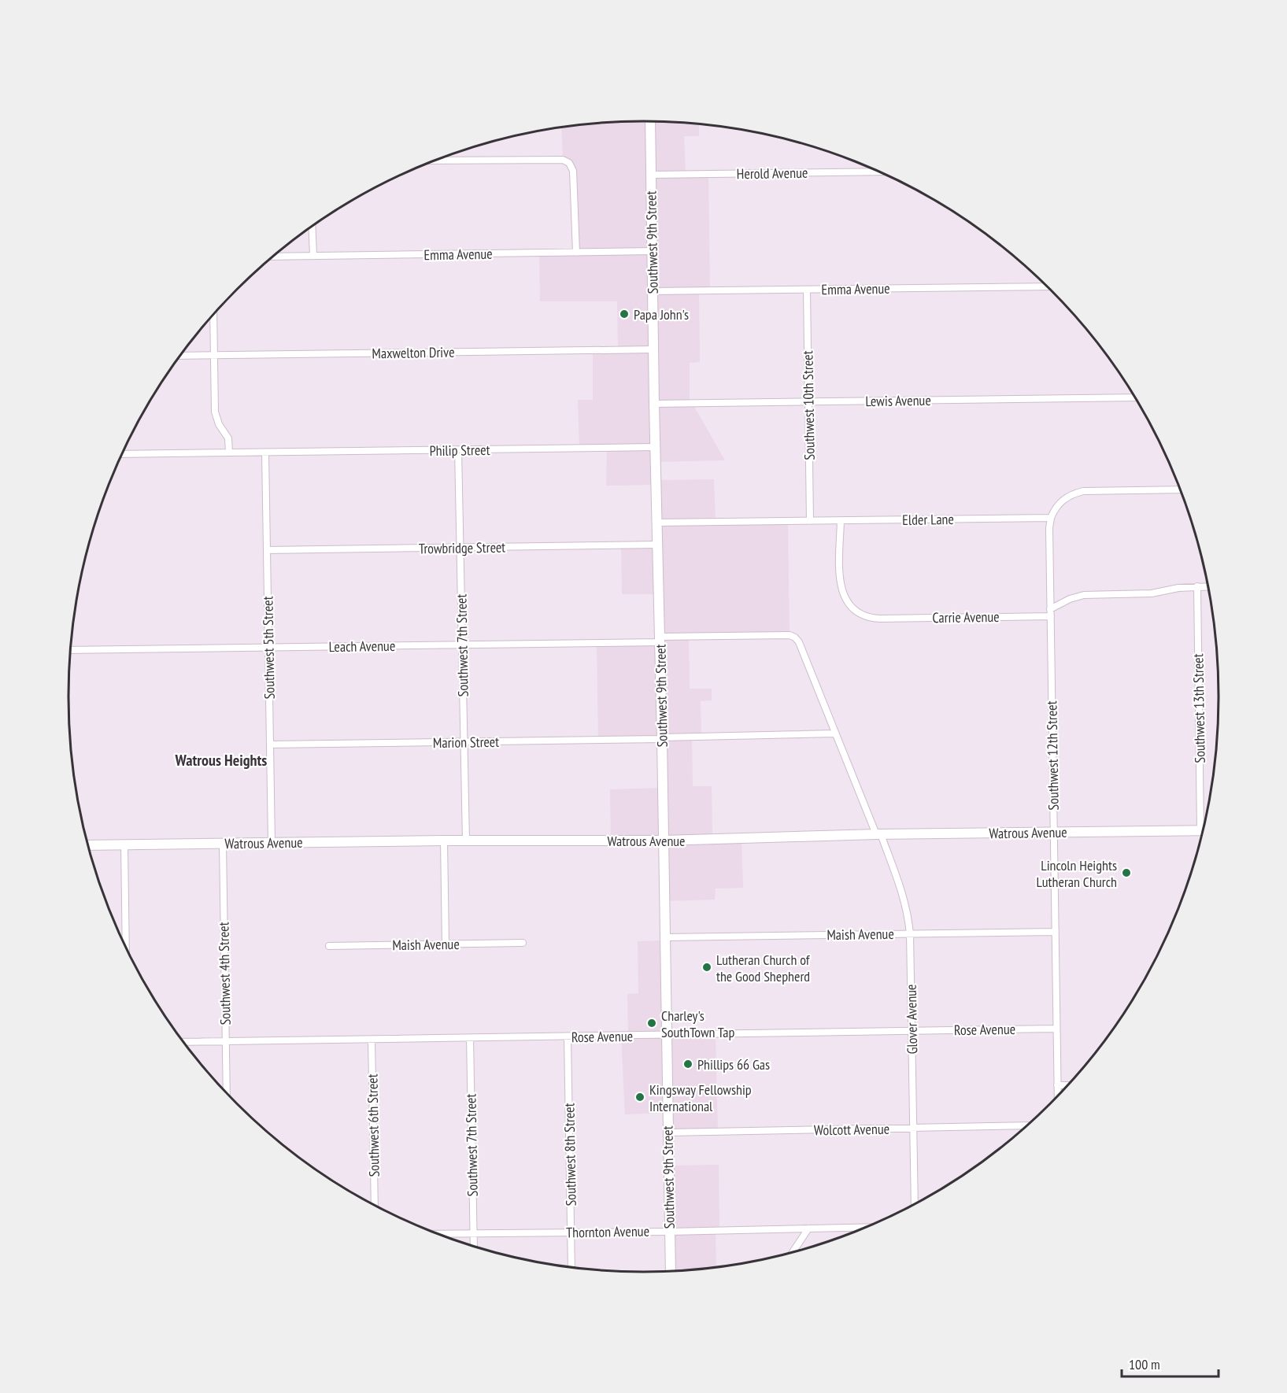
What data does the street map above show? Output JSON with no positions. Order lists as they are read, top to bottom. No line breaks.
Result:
{"streets":{"main road":["Southwest 9th Street","Watrous Avenue"],"street":["Herold Avenue","Emma Avenue","Maxwelton Drive","Lewis Avenue","Southwest 10th Street","Philip Street","Elder Lane","Trowbridge Street","Carrie Avenue","Southwest 7th Street","Leach Avenue","Southwest 5th Street","Southwest 13th Street","Marion Street","Southwest 12th Street","Maish Avenue","Southwest 4th Street","Glover Avenue","Rose Avenue","Southwest 6th Street","Wolcott Avenue","Southwest 8th Street","Thornton Avenue"]},"crossings":[["Herold Avenue","Southwest 9th Street"],["Southwest 9th Street","Emma Avenue"],["Southwest 9th Street","Maxwelton Drive"],["Southwest 9th Street","Lewis Avenue"],["Southwest 9th Street","Philip Street"],["Southwest 9th Street","Elder Lane"],["Southwest 9th Street","Trowbridge Street"],["Southwest 9th Street","Leach Avenue"],["Southwest 9th Street","Marion Street"],["Southwest 9th Street","Watrous Avenue"],["Southwest 9th Street","Maish Avenue"],["Southwest 9th Street","Rose Avenue"],["Southwest 9th Street","Wolcott Avenue"],["Southwest 9th Street","Thornton Avenue"],["Emma Avenue","Southwest 10th Street"],["Lewis Avenue","Southwest 10th Street"],["Southwest 10th Street","Elder Lane"],["Philip Street","Southwest 7th Street"],["Philip Street","Southwest 5th Street"],["Elder Lane","Carrie Avenue"],["Elder Lane","Southwest 12th Street"],["Trowbridge Street","Southwest 7th Street"],["Trowbridge Street","Southwest 5th Street"],["Carrie Avenue","Southwest 13th Street"],["Carrie Avenue","Southwest 12th Street"],["Southwest 7th Street","Leach Avenue"],["Southwest 7th Street","Marion Street"],["Southwest 7th Street","Watrous Avenue"],["Southwest 7th Street","Rose Avenue"],["Southwest 7th Street","Thornton Avenue"],["Leach Avenue","Southwest 5th Street"],["Leach Avenue","Glover Avenue"],["Southwest 5th Street","Marion Street"],["Southwest 5th Street","Watrous Avenue"],["Marion Street","Glover Avenue"],["Southwest 12th Street","Watrous Avenue"],["Southwest 12th Street","Maish Avenue"],["Southwest 12th Street","Rose Avenue"],["Watrous Avenue","Southwest 4th Street"],["Watrous Avenue","Glover Avenue"],["Maish Avenue","Glover Avenue"],["Southwest 4th Street","Rose Avenue"],["Glover Avenue","Rose Avenue"],["Glover Avenue","Wolcott Avenue"],["Rose Avenue","Southwest 6th Street"],["Rose Avenue","Southwest 8th Street"],["Southwest 8th Street","Thornton Avenue"]],"districts":["Watrous Heights"],"places":["Papa John's","Lincoln Heights Lutheran Church","Lutheran Church of the Good Shepherd","Charley's SouthTown Tap","Phillips 66 Gas","Kingsway Fellowship International"],"scale_bar":"100 m"}
